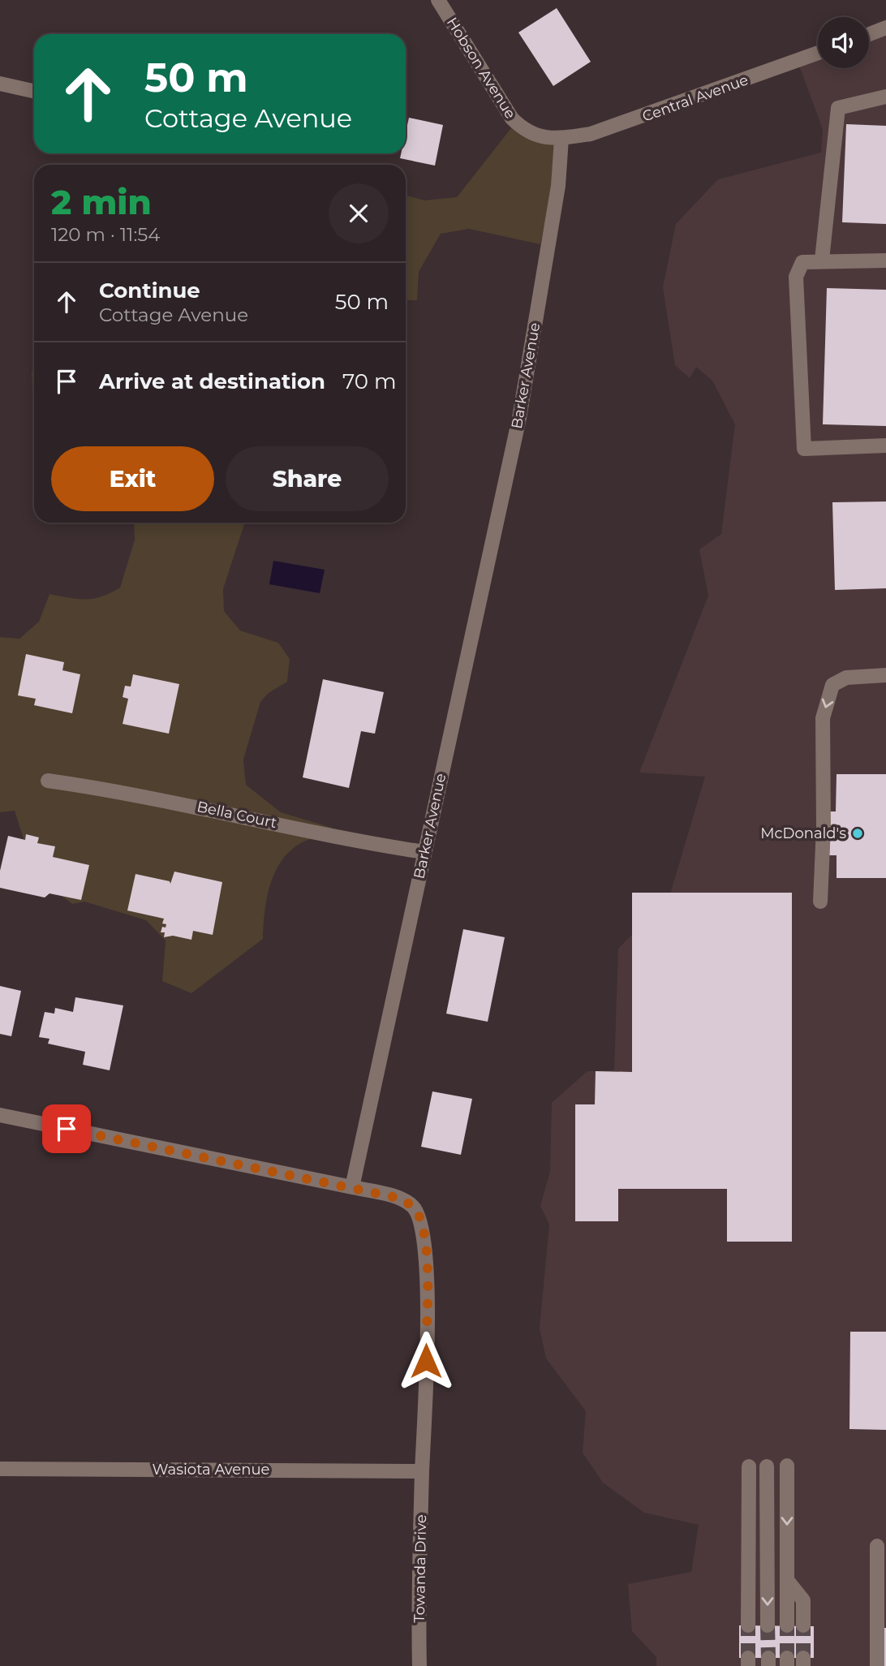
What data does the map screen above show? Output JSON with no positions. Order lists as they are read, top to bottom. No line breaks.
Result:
{"streets":{"street":["Hobson Avenue","Central Avenue","Barker Avenue","Bella Court","Wasiota Avenue","Towanda Drive"]},"crossings":[["Hobson Avenue","Central Avenue"],["Hobson Avenue","Barker Avenue"],["Central Avenue","Barker Avenue"],["Barker Avenue","Bella Court"],["Wasiota Avenue","Towanda Drive"]],"places":["McDonald's"],"page":{"turn":["50 m","Cottage Avenue"],"heading":["2 min","120 m · 11:54"],"list":[{"name":"Continue","note":"Cottage Avenue","value":"50 m"},{"name":"Arrive at destination","value":"70 m"}],"buttons":["Exit","Share"]}}
